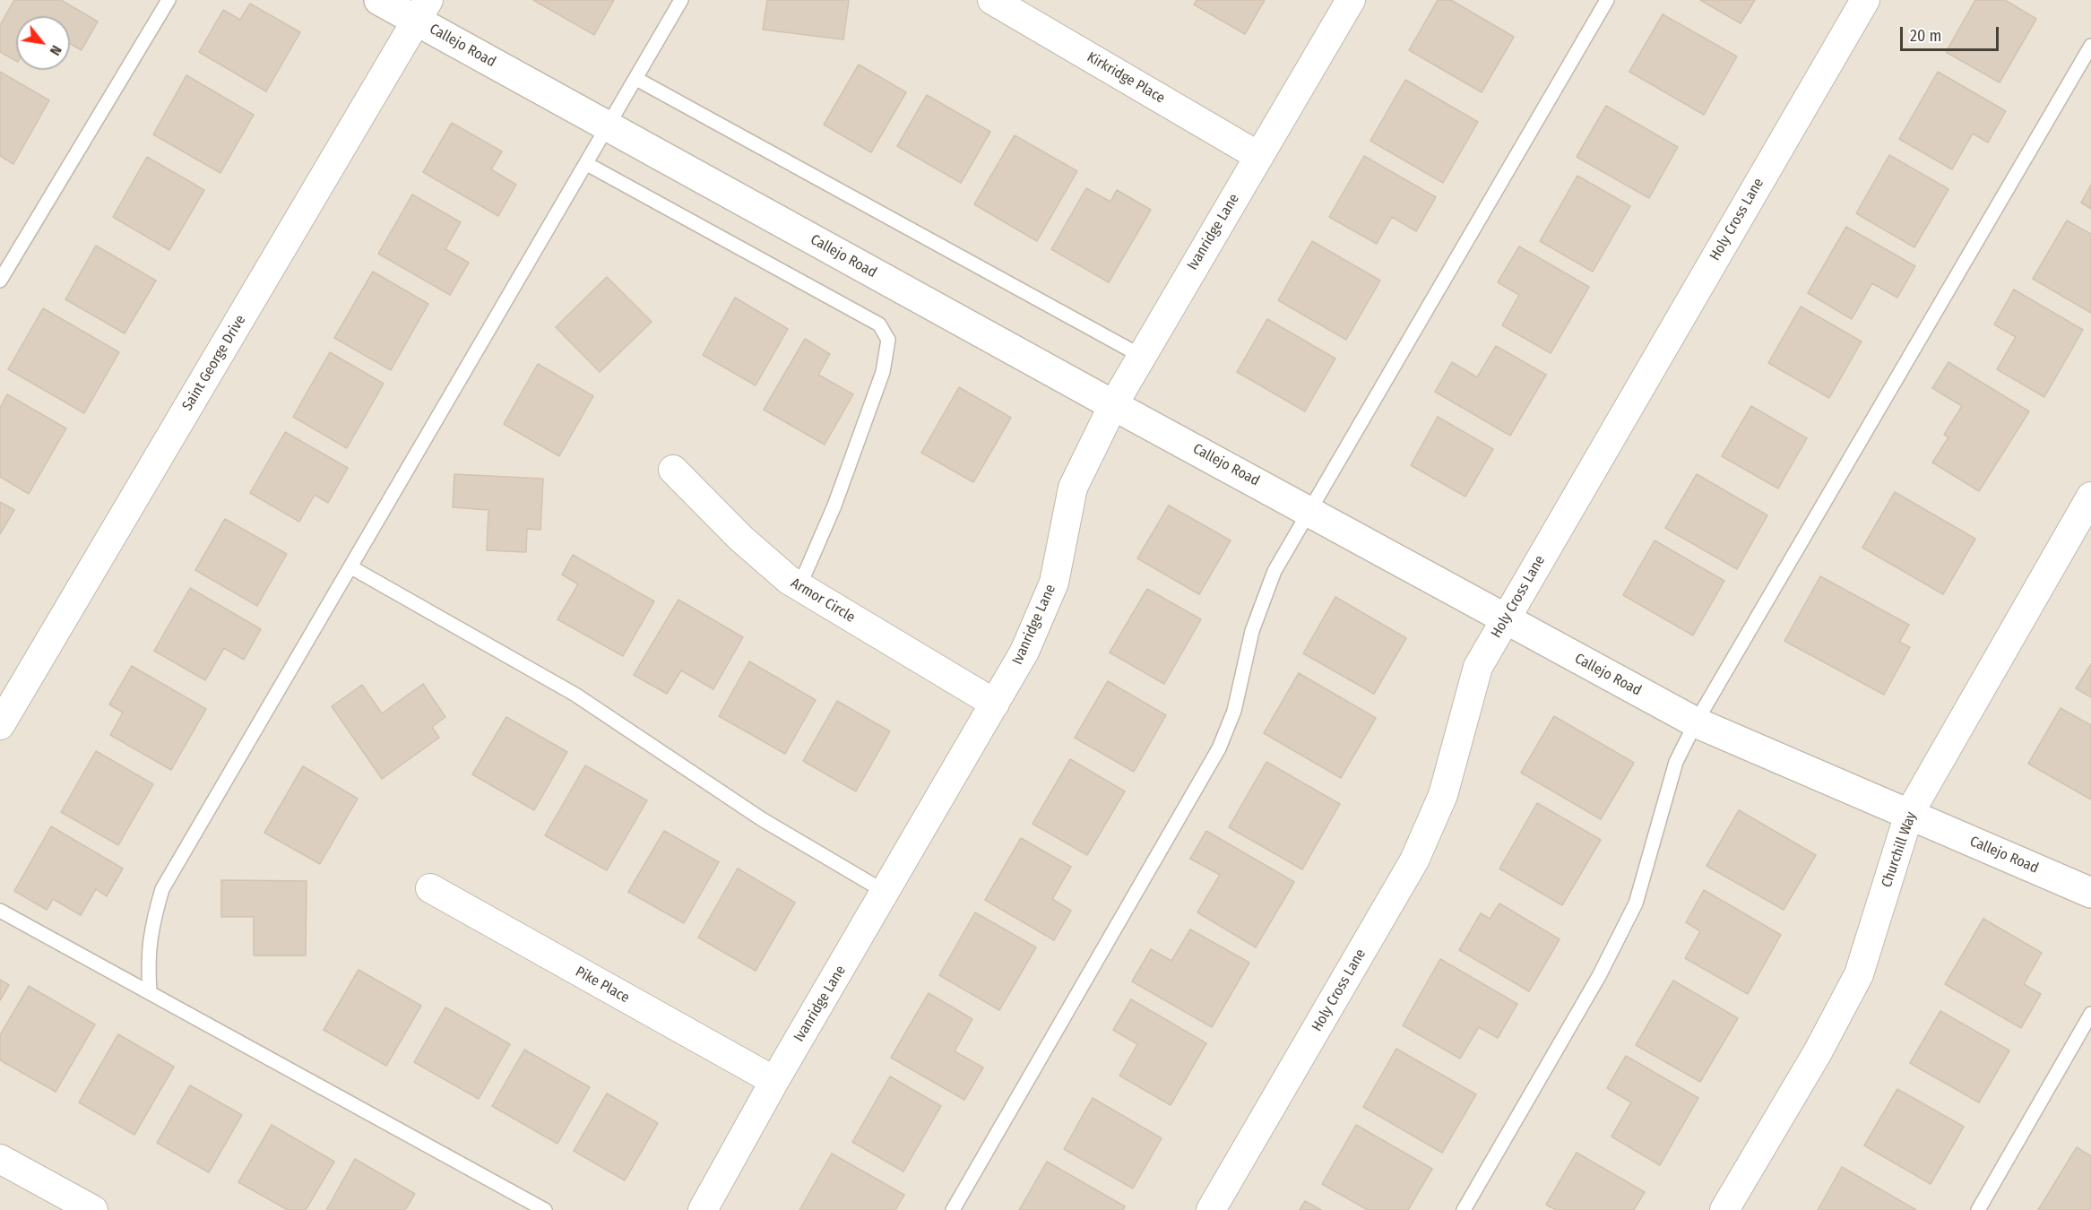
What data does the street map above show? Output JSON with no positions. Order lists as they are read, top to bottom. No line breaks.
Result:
{"streets":{"street":["Callejo Road","Kirkridge Place","Holy Cross Lane","Ivanridge Lane","Saint George Drive","Armor Circle","Churchill Way","Pike Place"]},"crossings":[["Callejo Road","Holy Cross Lane"],["Callejo Road","Ivanridge Lane"],["Callejo Road","Saint George Drive"],["Callejo Road","Churchill Way"],["Kirkridge Place","Ivanridge Lane"],["Ivanridge Lane","Armor Circle"],["Ivanridge Lane","Pike Place"]],"scale_bar":"20 m","north":"bottom right"}
